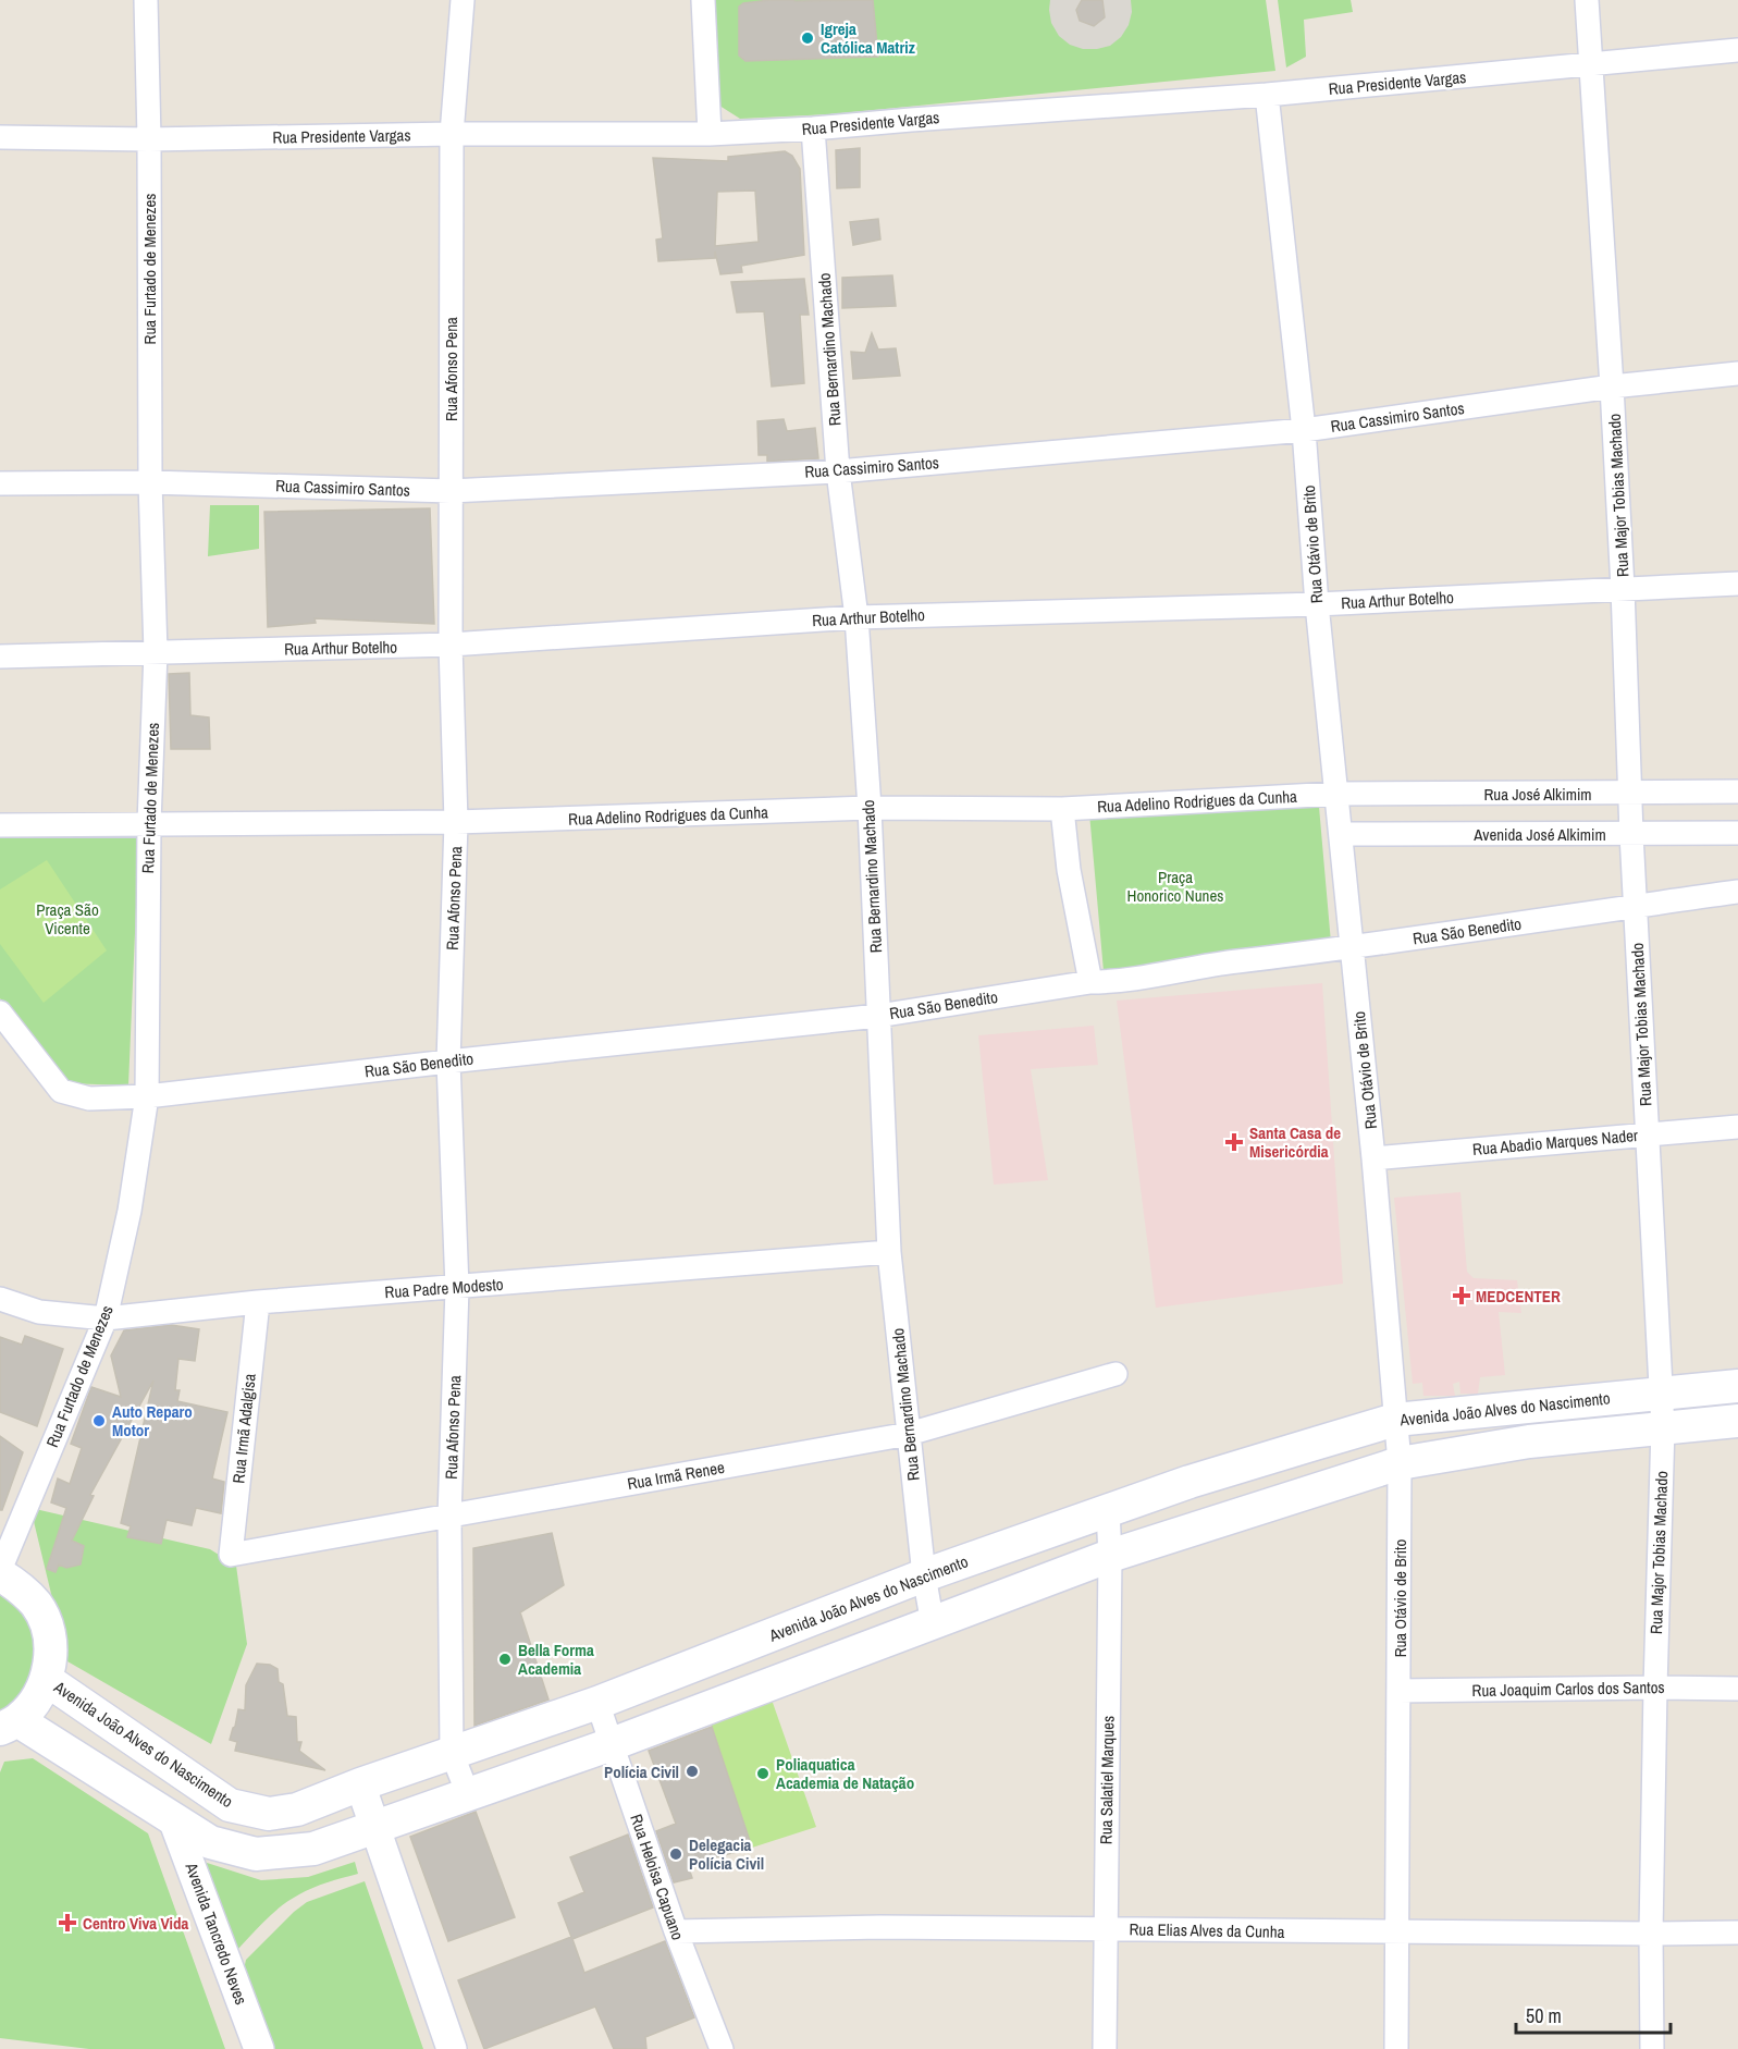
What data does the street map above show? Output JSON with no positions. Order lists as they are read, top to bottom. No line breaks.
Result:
{"streets":{"main road":["Avenida João Alves do Nascimento"],"street":["Rua Presidente Vargas","Rua Furtado de Menezes","Rua Bernardino Machado","Rua Afonso Pena","Rua Cassimiro Santos","Rua Major Tobias Machado","Rua Otávio de Brito","Rua Arthur Botelho","Rua José Alkimim","Rua Adelino Rodrigues da Cunha","Avenida José Alkimim","Rua São Benedito","Rua Abadio Marques Nader","Rua Padre Modesto","Rua Irmã Adalgisa","Rua Irmã Renee","Rua Joaquim Carlos dos Santos","Rua Salatiel Marques","Rua Heloisa Capuano","Rua Elias Alves da Cunha","Avenida Tancredo Neves"]},"crossings":[["Rua Presidente Vargas","Rua Furtado de Menezes"],["Rua Presidente Vargas","Rua Bernardino Machado"],["Rua Presidente Vargas","Rua Afonso Pena"],["Rua Presidente Vargas","Rua Major Tobias Machado"],["Rua Presidente Vargas","Rua Otávio de Brito"],["Rua Furtado de Menezes","Rua Cassimiro Santos"],["Rua Furtado de Menezes","Rua Arthur Botelho"],["Rua Furtado de Menezes","Rua Adelino Rodrigues da Cunha"],["Rua Furtado de Menezes","Rua São Benedito"],["Rua Furtado de Menezes","Rua Padre Modesto"],["Rua Bernardino Machado","Rua Cassimiro Santos"],["Rua Bernardino Machado","Rua Arthur Botelho"],["Rua Bernardino Machado","Rua Adelino Rodrigues da Cunha"],["Rua Bernardino Machado","Rua São Benedito"],["Rua Bernardino Machado","Rua Padre Modesto"],["Rua Bernardino Machado","Avenida João Alves do Nascimento"],["Rua Bernardino Machado","Rua Irmã Renee"],["Rua Afonso Pena","Rua Cassimiro Santos"],["Rua Afonso Pena","Rua Arthur Botelho"],["Rua Afonso Pena","Rua Adelino Rodrigues da Cunha"],["Rua Afonso Pena","Rua São Benedito"],["Rua Afonso Pena","Rua Padre Modesto"],["Rua Afonso Pena","Avenida João Alves do Nascimento"],["Rua Afonso Pena","Rua Irmã Renee"],["Rua Cassimiro Santos","Rua Major Tobias Machado"],["Rua Cassimiro Santos","Rua Otávio de Brito"],["Rua Major Tobias Machado","Rua Arthur Botelho"],["Rua Major Tobias Machado","Rua José Alkimim"],["Rua Major Tobias Machado","Avenida José Alkimim"],["Rua Major Tobias Machado","Rua São Benedito"],["Rua Major Tobias Machado","Rua Abadio Marques Nader"],["Rua Major Tobias Machado","Avenida João Alves do Nascimento"],["Rua Major Tobias Machado","Rua Joaquim Carlos dos Santos"],["Rua Major Tobias Machado","Rua Elias Alves da Cunha"],["Rua Otávio de Brito","Rua Arthur Botelho"],["Rua Otávio de Brito","Rua José Alkimim"],["Rua Otávio de Brito","Rua Adelino Rodrigues da Cunha"],["Rua Otávio de Brito","Avenida José Alkimim"],["Rua Otávio de Brito","Rua São Benedito"],["Rua Otávio de Brito","Rua Abadio Marques Nader"],["Rua Otávio de Brito","Avenida João Alves do Nascimento"],["Rua Otávio de Brito","Rua Joaquim Carlos dos Santos"],["Rua Otávio de Brito","Rua Elias Alves da Cunha"],["Rua José Alkimim","Rua Adelino Rodrigues da Cunha"],["Rua Padre Modesto","Rua Irmã Adalgisa"],["Avenida João Alves do Nascimento","Rua Salatiel Marques"],["Avenida João Alves do Nascimento","Rua Heloisa Capuano"],["Rua Irmã Adalgisa","Rua Irmã Renee"],["Rua Salatiel Marques","Rua Elias Alves da Cunha"],["Rua Heloisa Capuano","Rua Elias Alves da Cunha"]],"parks":["Praça Honorico Nunes","Praça São Vicente"],"places":{"other":["Igreja Católica Matriz","Auto Reparo Motor","Bella Forma Academia","Polícia Civil","Poliaquatica Academia de Natação","Delegacia Polícia Civil"],"health":["Santa Casa de Misericórdia","MEDCENTER","Centro Viva Vida"]},"scale_bar":"50 m"}
